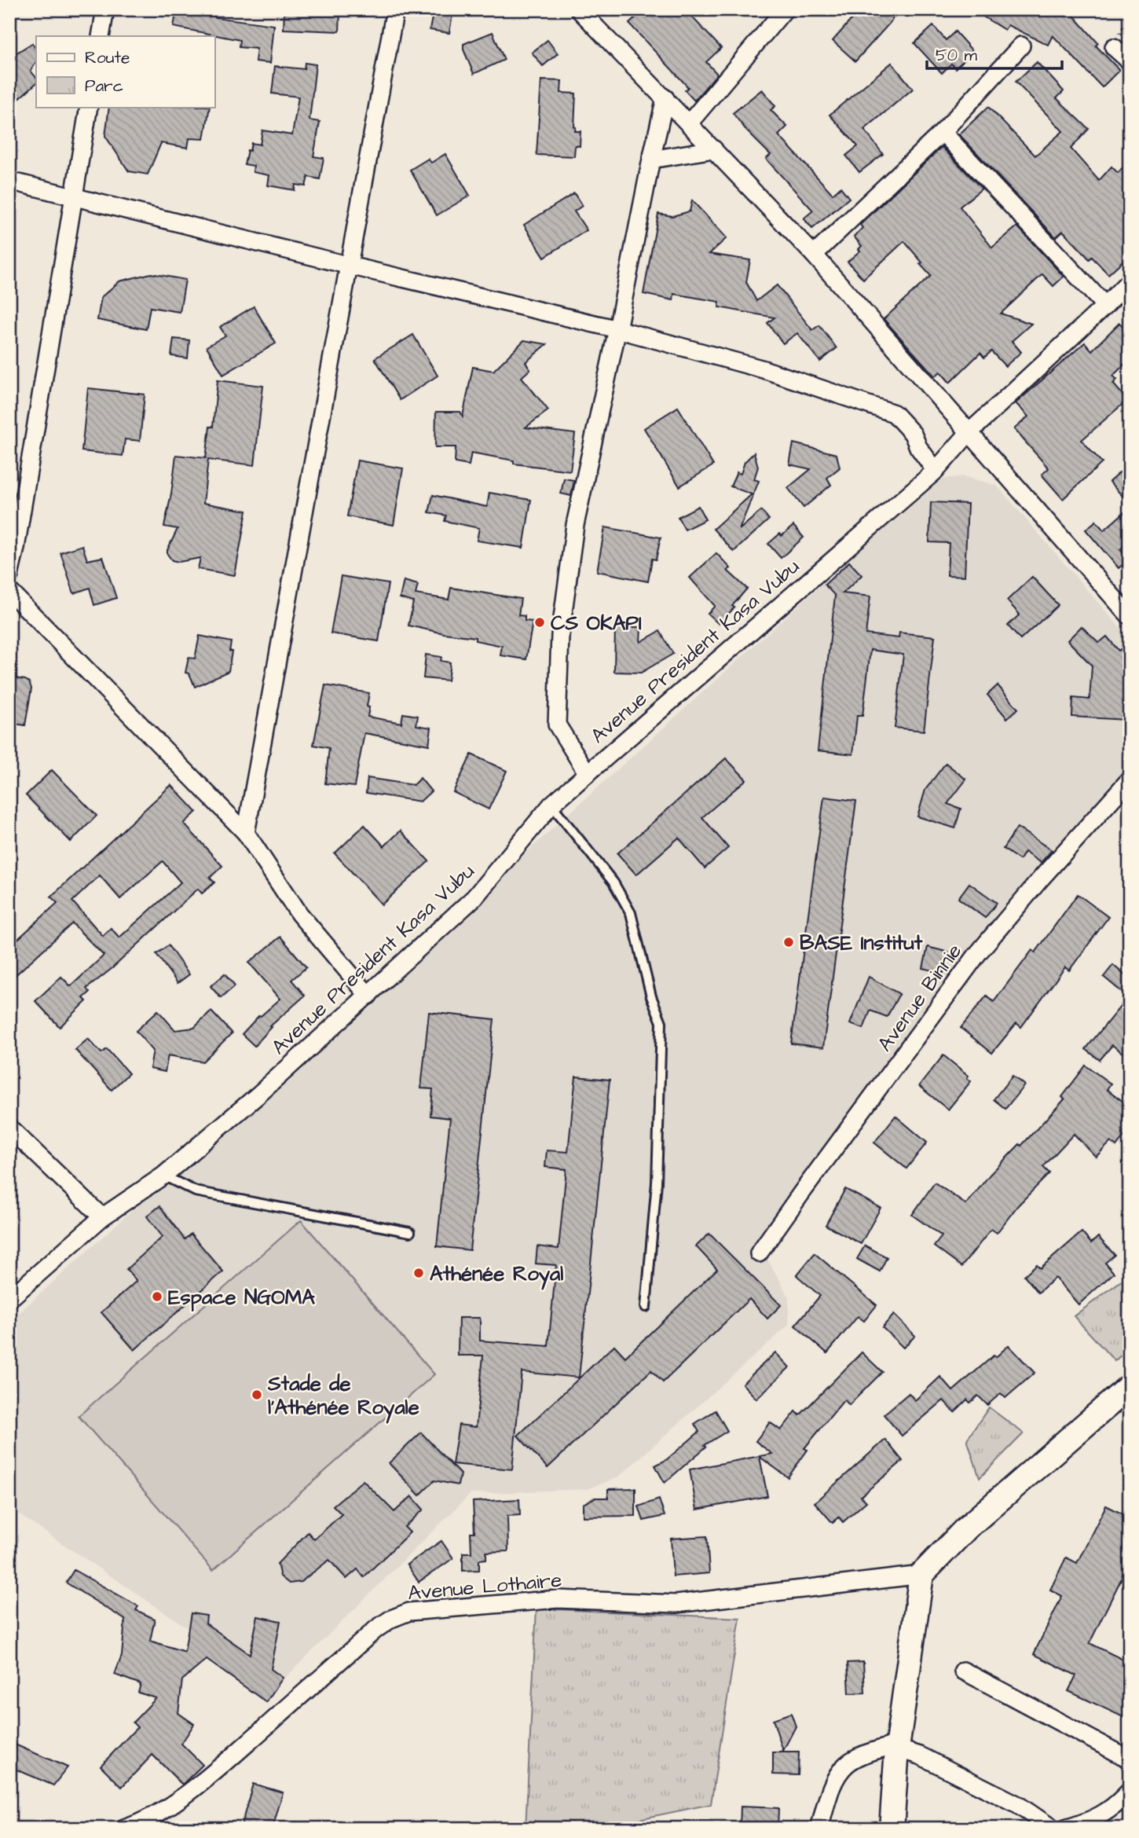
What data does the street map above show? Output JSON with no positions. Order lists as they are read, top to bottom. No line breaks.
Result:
{"streets":{"street":["Avenue President Kasa Vubu","Avenue Binnie","Avenue Lothaire"]},"places":["CS OKAPI","BASE Institut","Athénée Royal","Espace NGOMA","Stade de l'Athénée Royale"],"legend":["Route","Parc"],"scale_bar":"50 m"}
